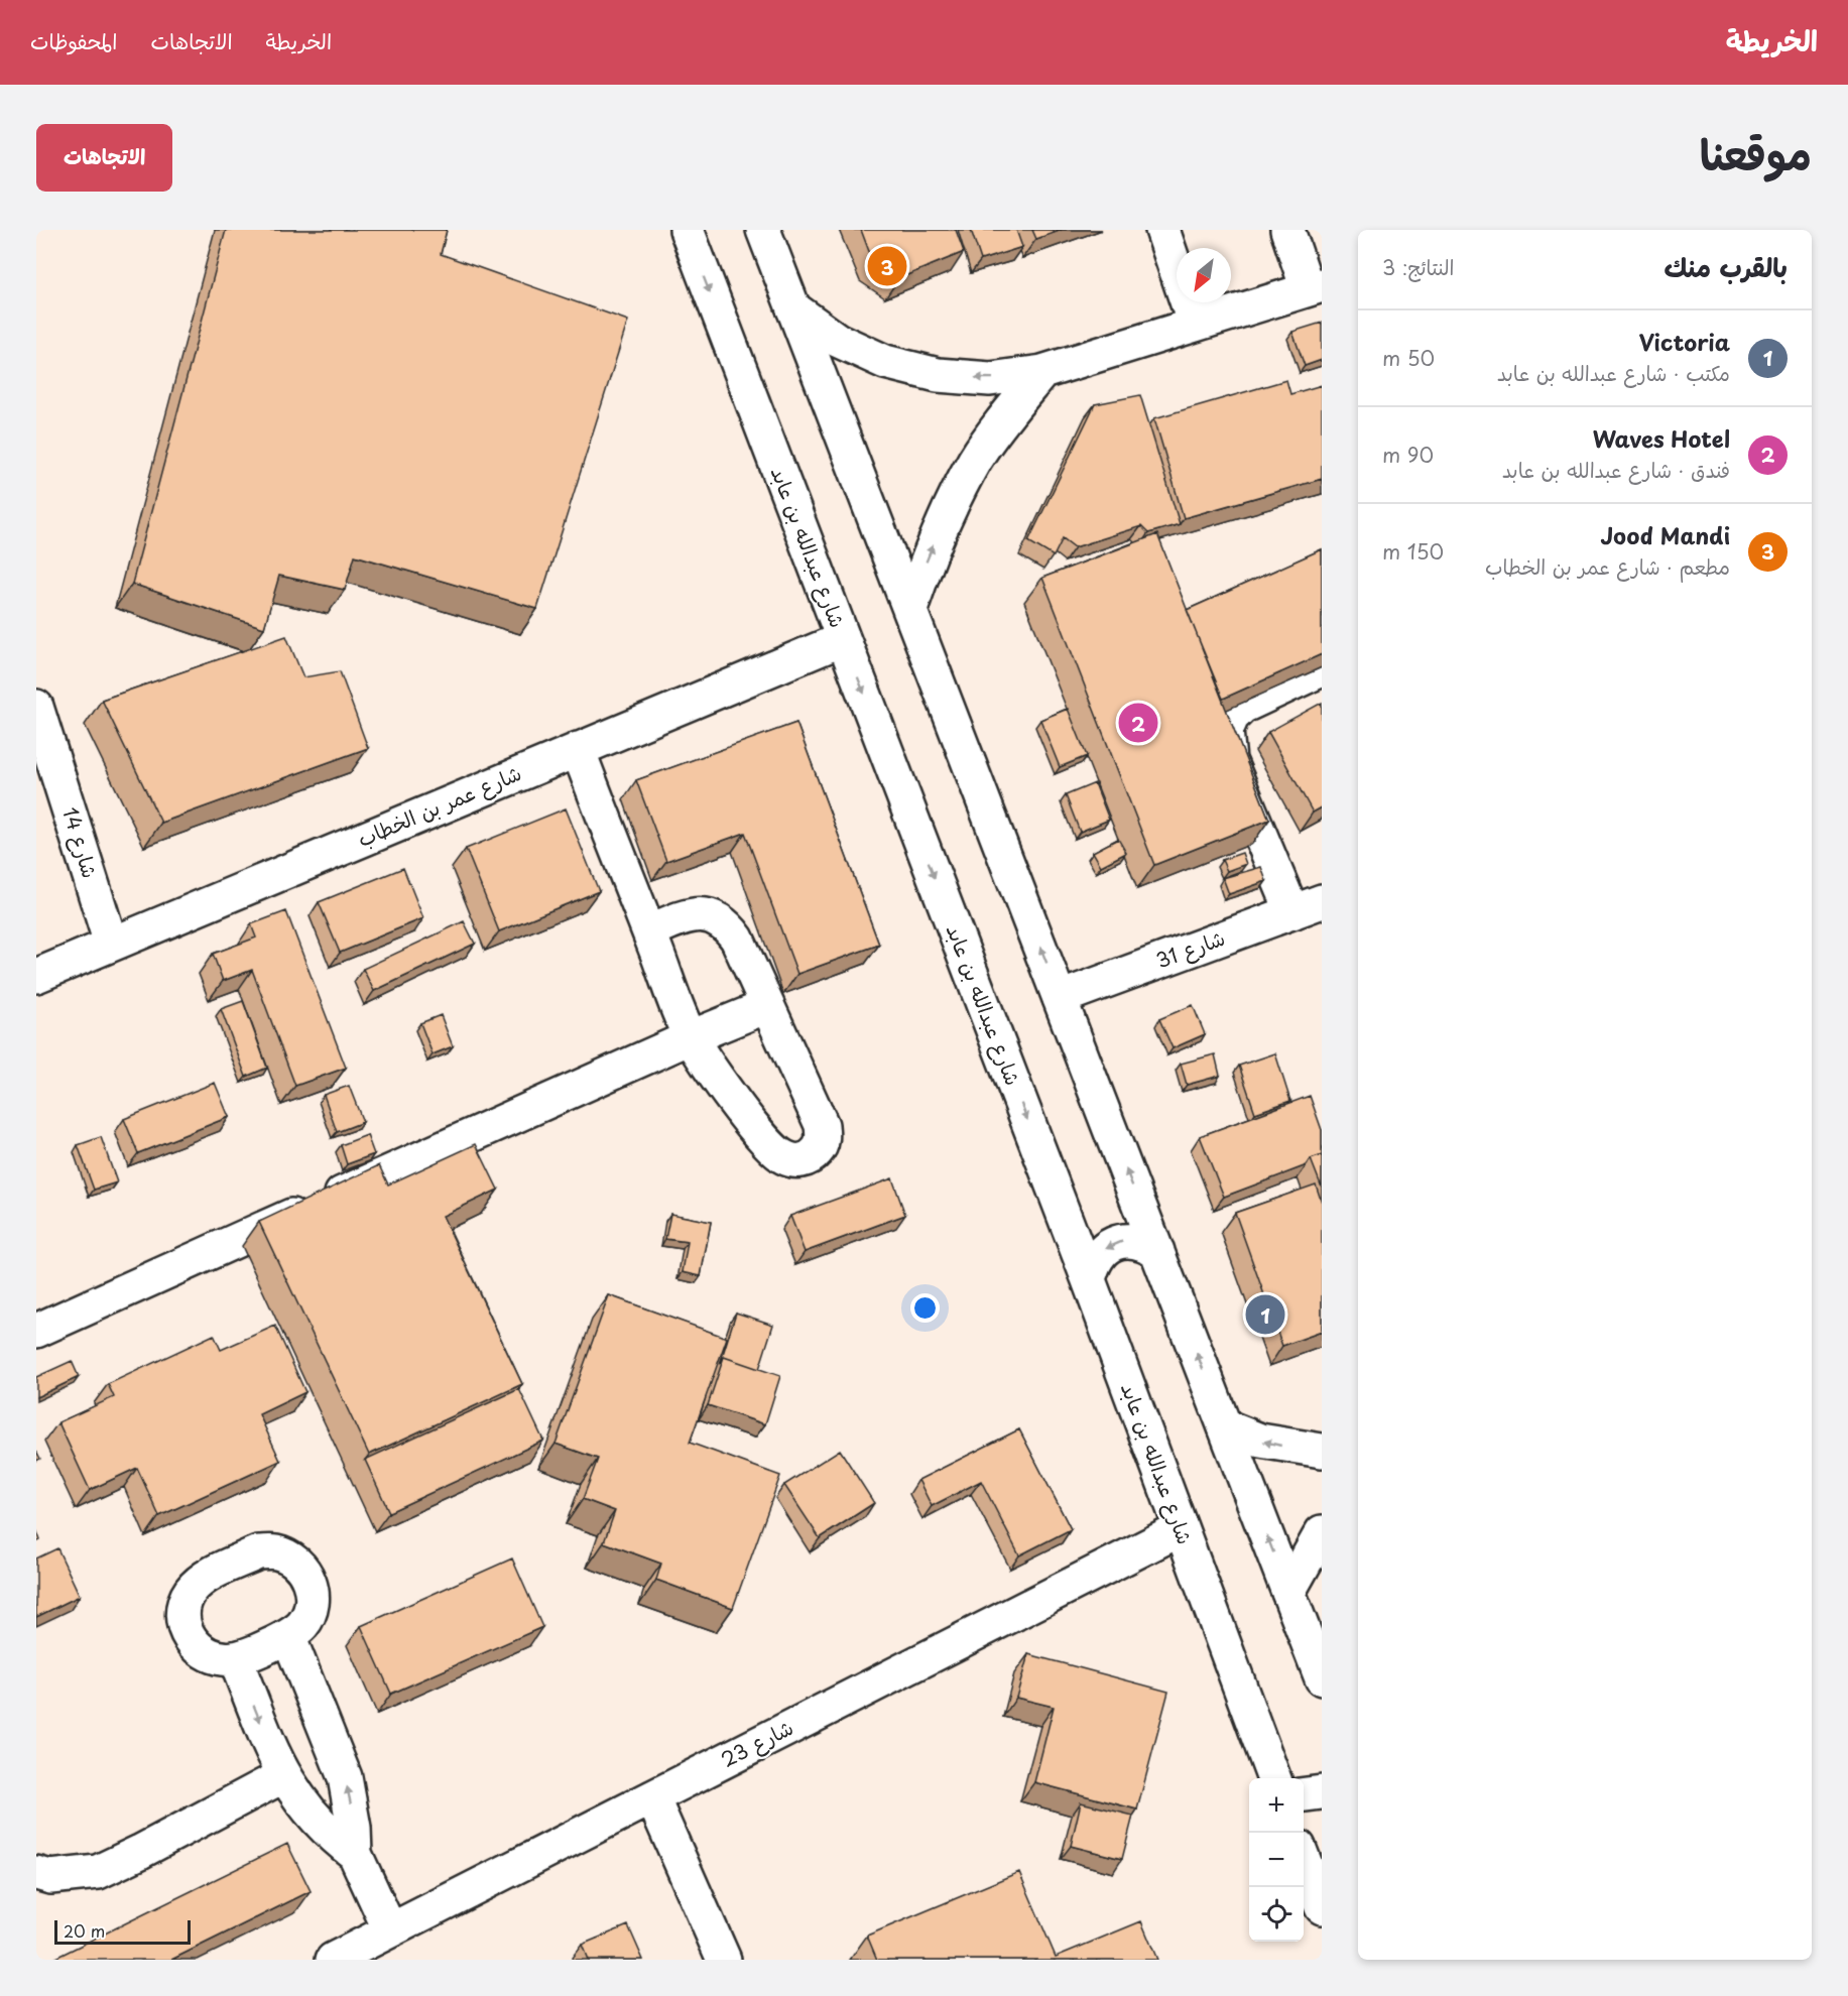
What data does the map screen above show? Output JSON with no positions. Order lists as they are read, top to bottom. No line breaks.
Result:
{"streets":{"street":["شارع عبدالله بن عابد","شارع عمر بن الخطاب","شارع 14","شارع 31","شارع 23"]},"crossings":[["شارع عبدالله بن عابد","شارع عمر بن الخطاب"],["شارع عبدالله بن عابد","شارع 23"],["شارع عمر بن الخطاب","شارع 14"]],"scale_bar":"20 m","north":"bottom left","page":{"header":"الخريطة","nav":["الخريطة","الاتجاهات","المحفوظات"],"title":"موقعنا","buttons":"الاتجاهات","heading":["بالقرب منك","النتائج: 3"],"pins":["3","2","1"],"list":[{"mark":"1","name":"Victoria","note":"مكتب · شارع عبدالله بن عابد","value":"50 m"},{"mark":"2","name":"Waves Hotel","note":"فندق · شارع عبدالله بن عابد","value":"90 m"},{"mark":"3","name":"Jood Mandi","note":"مطعم · شارع عمر بن الخطاب","value":"150 m"}],"map_buttons":["+","−"],"scale":"20 m"}}
